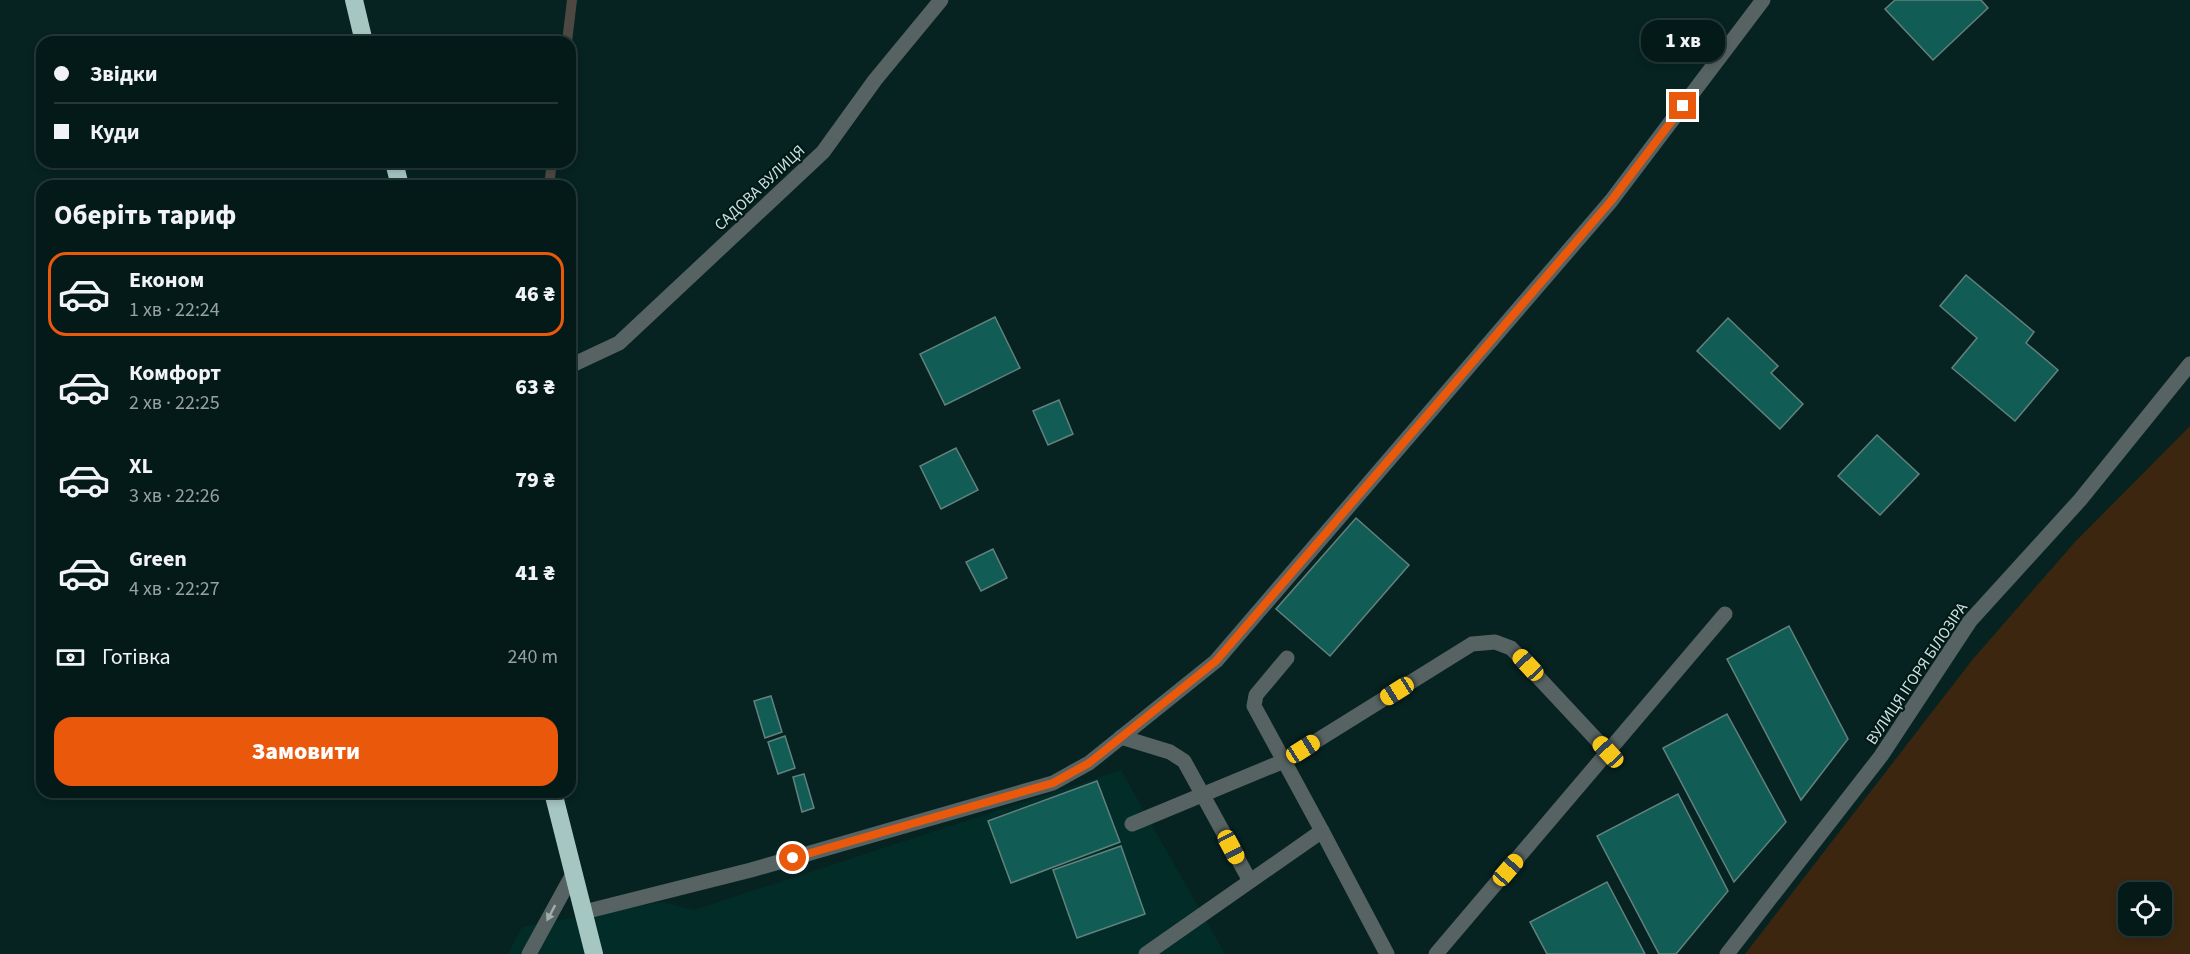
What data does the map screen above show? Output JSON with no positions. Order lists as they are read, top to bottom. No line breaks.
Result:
{"streets":{"street":["САДОВА ВУЛИЦЯ","ВУЛИЦЯ ІГОРЯ БІЛОЗІРА"]},"page":{"bubble":"1 хв","banner":["Звідки","Куди"],"heading":"Оберіть тариф","list":[{"name":"Економ","note":"1 хв · 22:24","value":"46 ₴"},{"name":"Комфорт","note":"2 хв · 22:25","value":"63 ₴"},{"name":"XL","note":"3 хв · 22:26","value":"79 ₴"},{"name":"Green","note":"4 хв · 22:27","value":"41 ₴"}],"pay":["Готівка","240 m"],"buttons":"Замовити"}}
